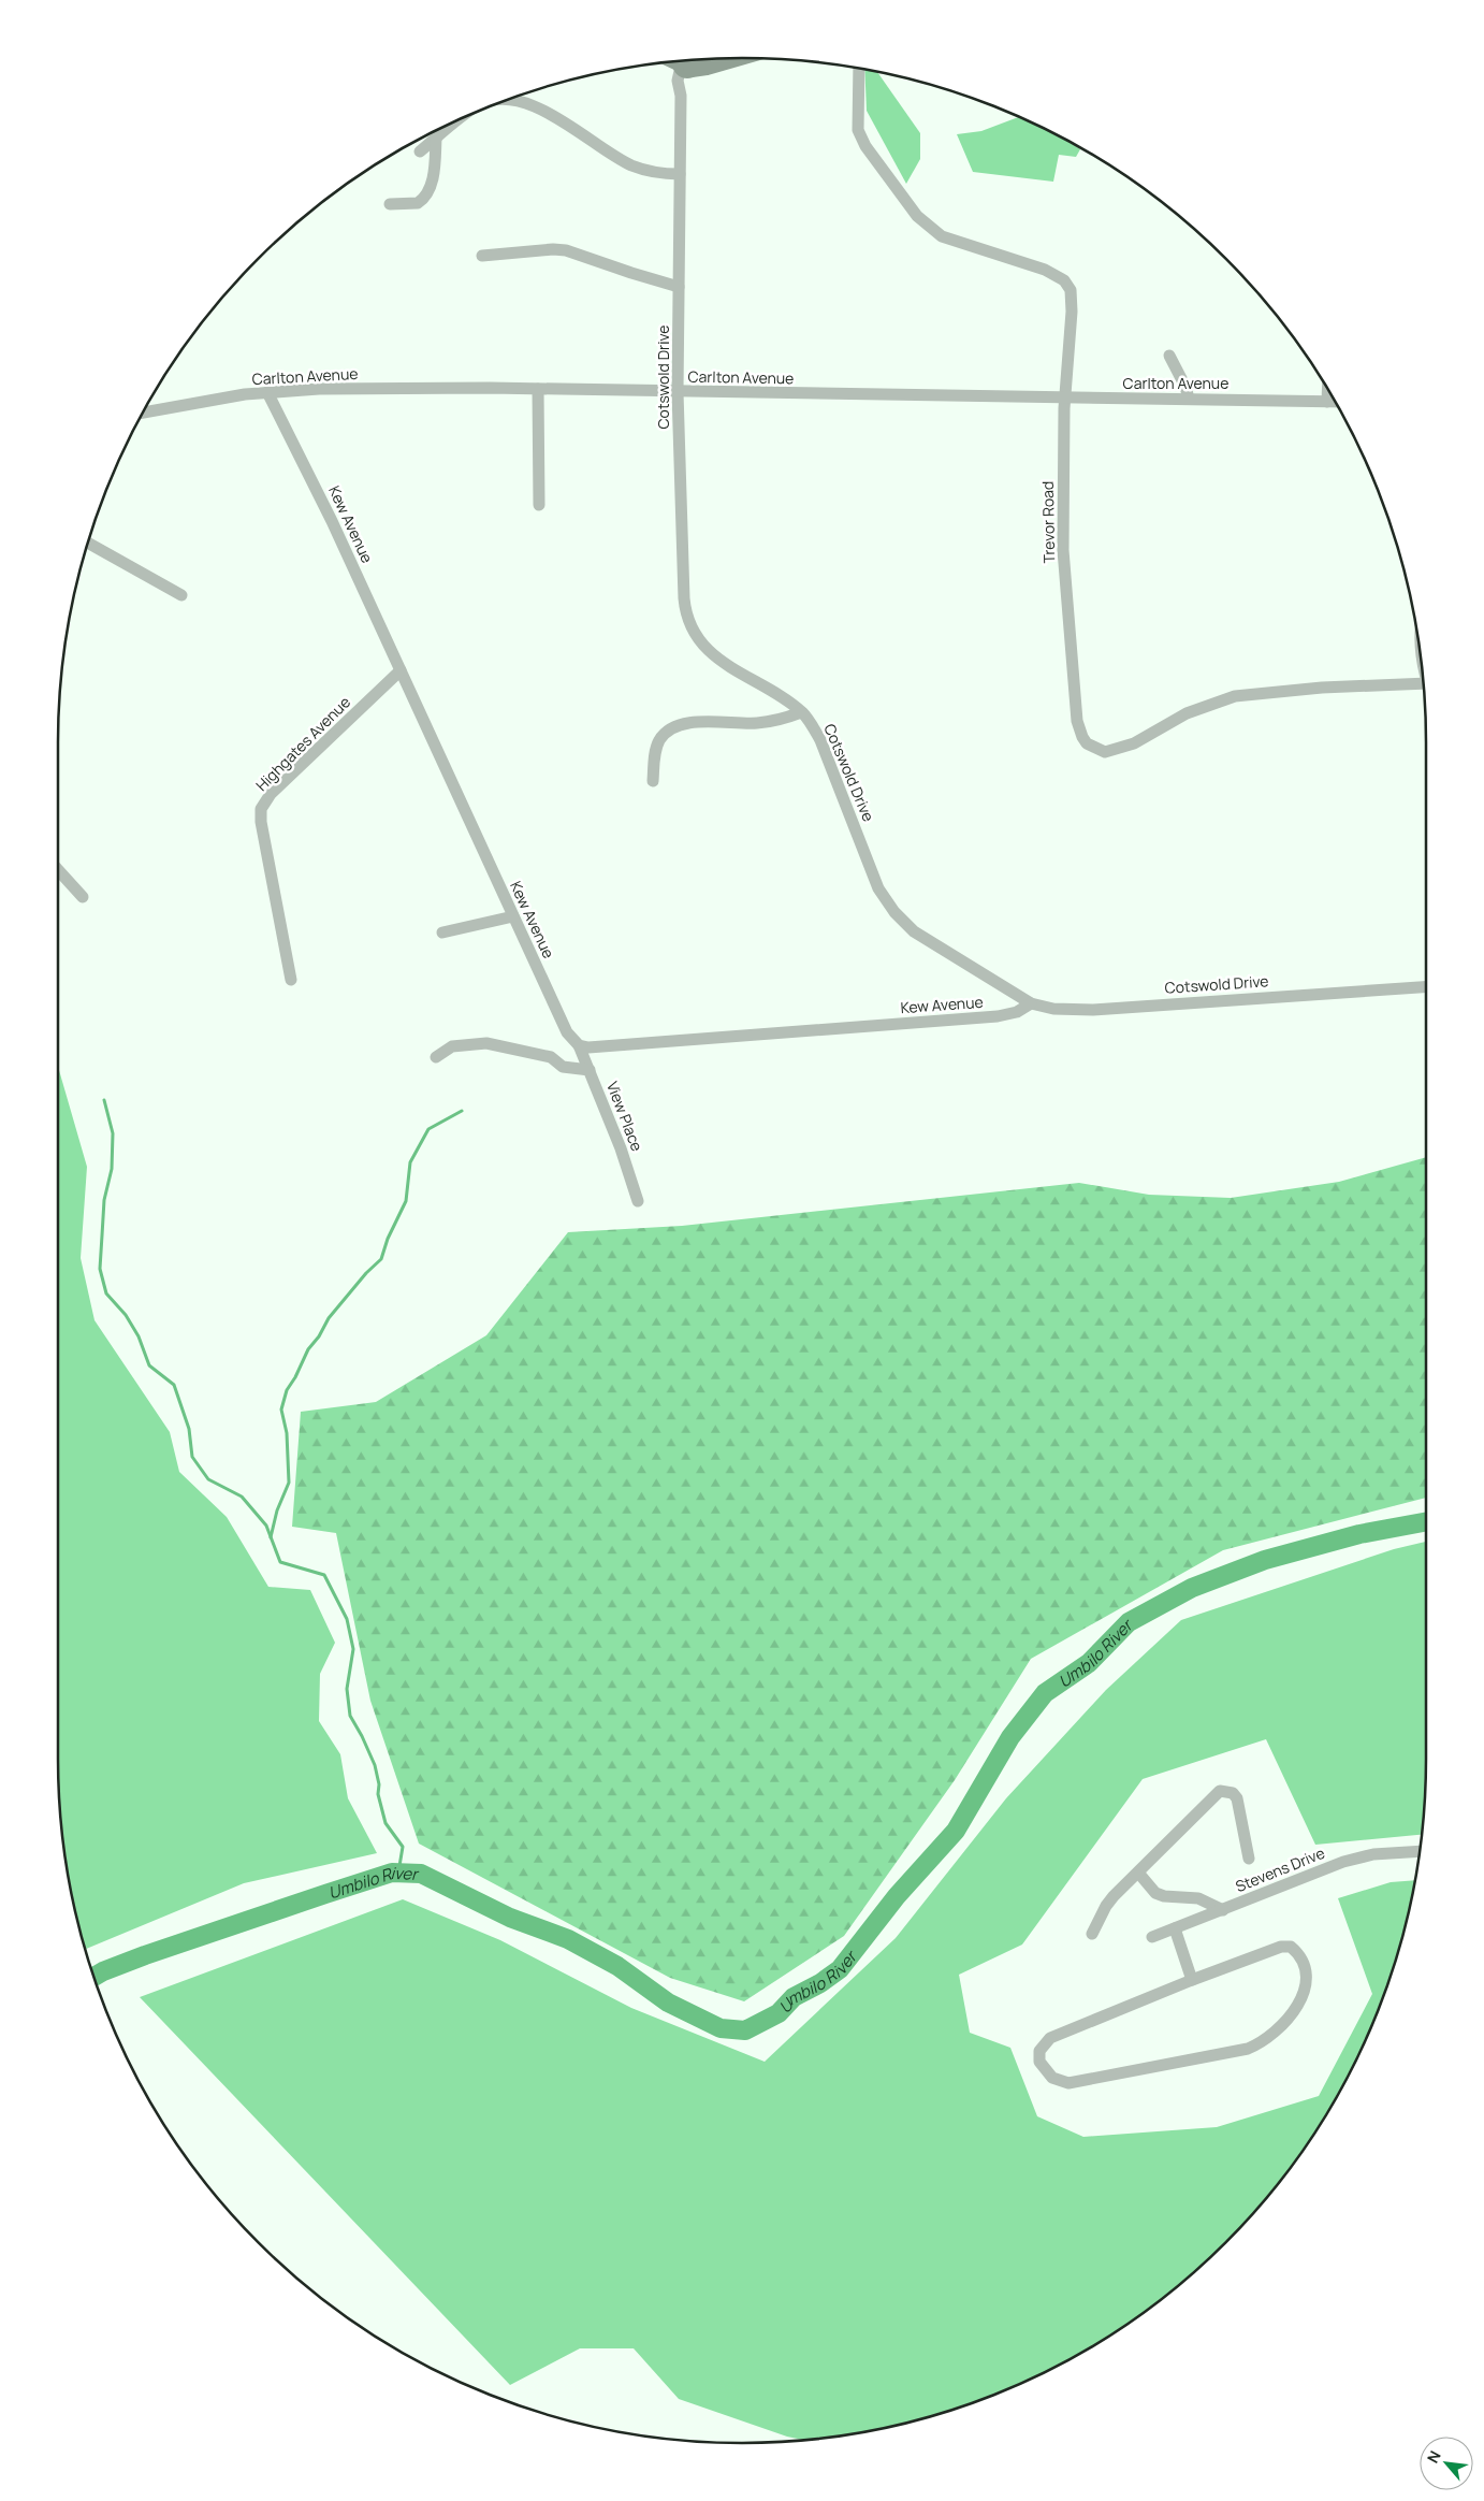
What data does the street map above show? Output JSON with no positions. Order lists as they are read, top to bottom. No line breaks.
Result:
{"streets":{"street":["Carlton Avenue","Cotswold Drive","Trevor Road","Kew Avenue","Highgates Avenue","View Place","Stevens Drive"]},"crossings":[["Carlton Avenue","Cotswold Drive"],["Carlton Avenue","Trevor Road"],["Carlton Avenue","Kew Avenue"],["Cotswold Drive","Kew Avenue"],["Kew Avenue","Highgates Avenue"],["Kew Avenue","View Place"]],"water":["Umbilo River"],"north":"top left"}
